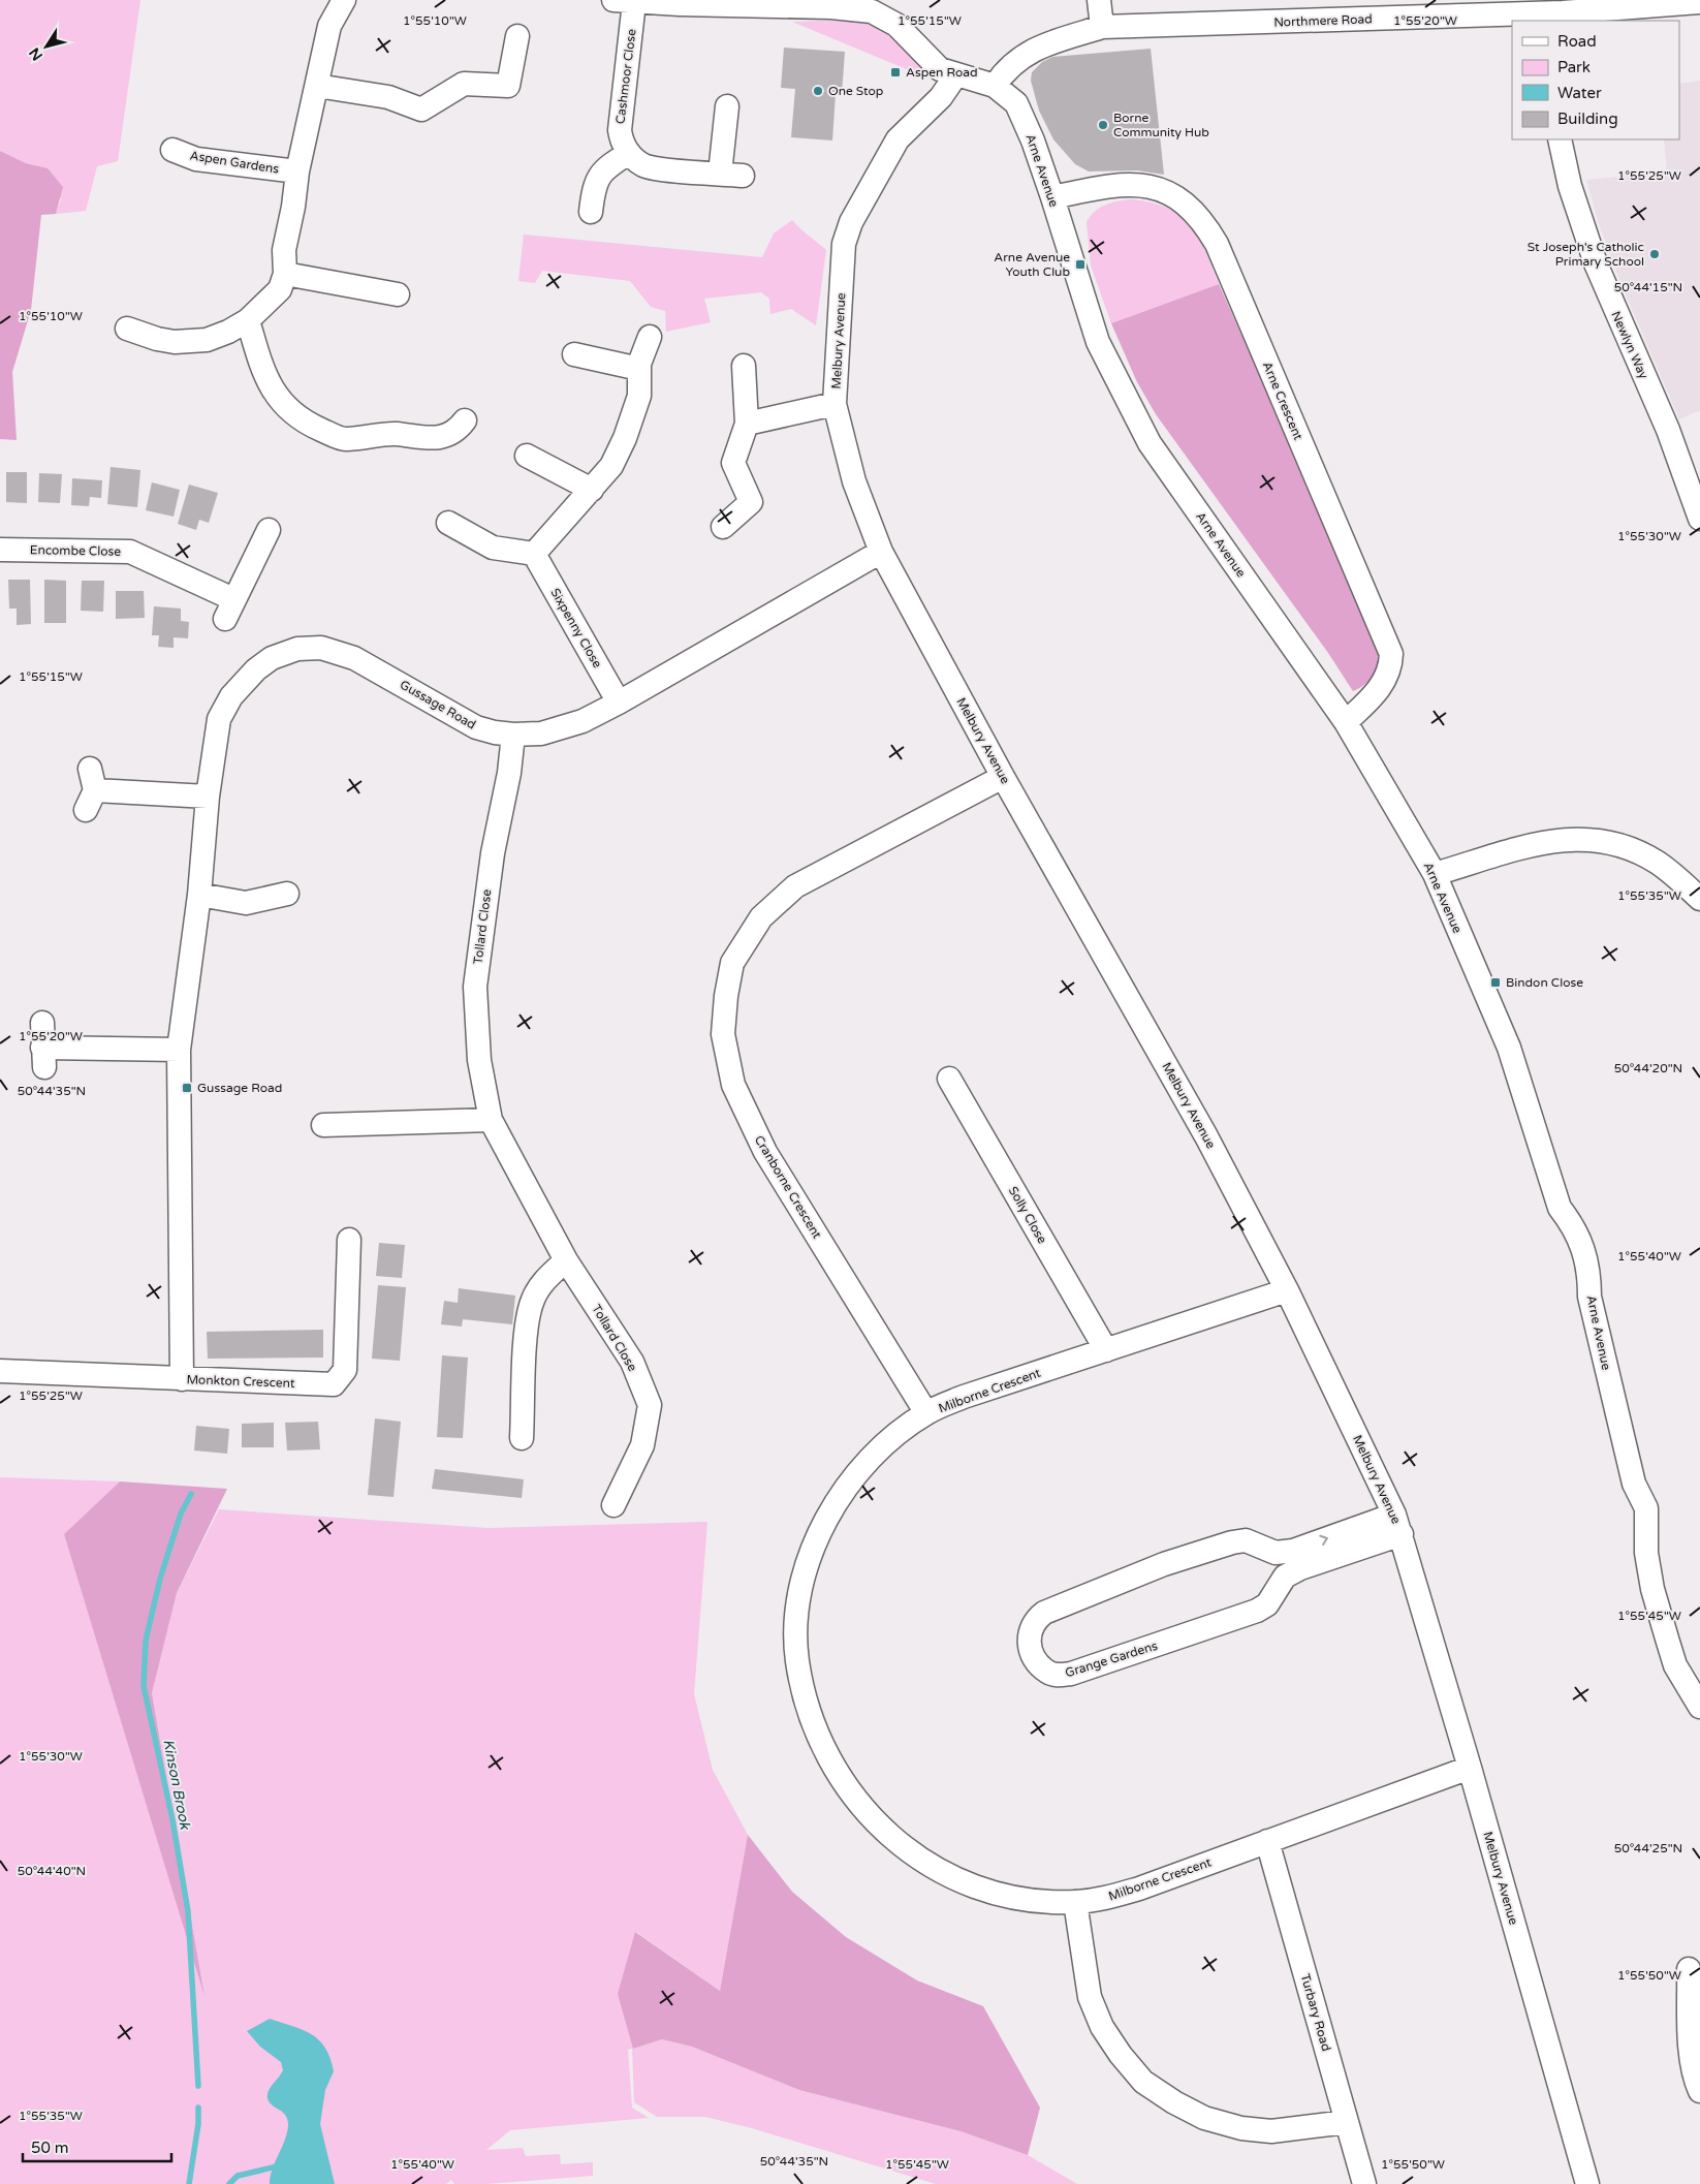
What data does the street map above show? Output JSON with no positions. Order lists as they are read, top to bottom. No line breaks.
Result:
{"streets":{"street":["Northmere Road","Cashmoor Close","Aspen Gardens","Arne Avenue","Melbury Avenue","Newlyn Way","Arne Crescent","Encombe Close","Sixpenny Close","Gussage Road","Tollard Close","Cranborne Crescent","Solly Close","Monkton Crescent","Milborne Crescent","Grange Gardens","Turbary Road"]},"crossings":[["Northmere Road","Arne Avenue"],["Arne Avenue","Arne Crescent"],["Melbury Avenue","Gussage Road"],["Melbury Avenue","Cranborne Crescent"],["Melbury Avenue","Milborne Crescent"],["Melbury Avenue","Grange Gardens"],["Sixpenny Close","Gussage Road"],["Gussage Road","Tollard Close"],["Gussage Road","Monkton Crescent"],["Cranborne Crescent","Milborne Crescent"],["Solly Close","Milborne Crescent"],["Milborne Crescent","Turbary Road"]],"water":["Kinson Brook"],"places":{"transit":["Aspen Road","Arne Avenue Youth Club","Bindon Close","Gussage Road"],"other":["One Stop","Borne Community Hub","St Joseph's Catholic Primary School"]},"legend":["Road","Park","Water","Building"],"scale_bar":"50 m","north":"bottom left","coordinates":["1°55'10\"W","1°55'15\"W","1°55'20\"W","1°55'25\"W","50°44'15\"N","1°55'30\"W","1°55'35\"W","50°44'20\"N","50°44'35\"N","1°55'40\"W","1°55'45\"W","50°44'25\"N","50°44'40\"N","1°55'50\"W"]}
